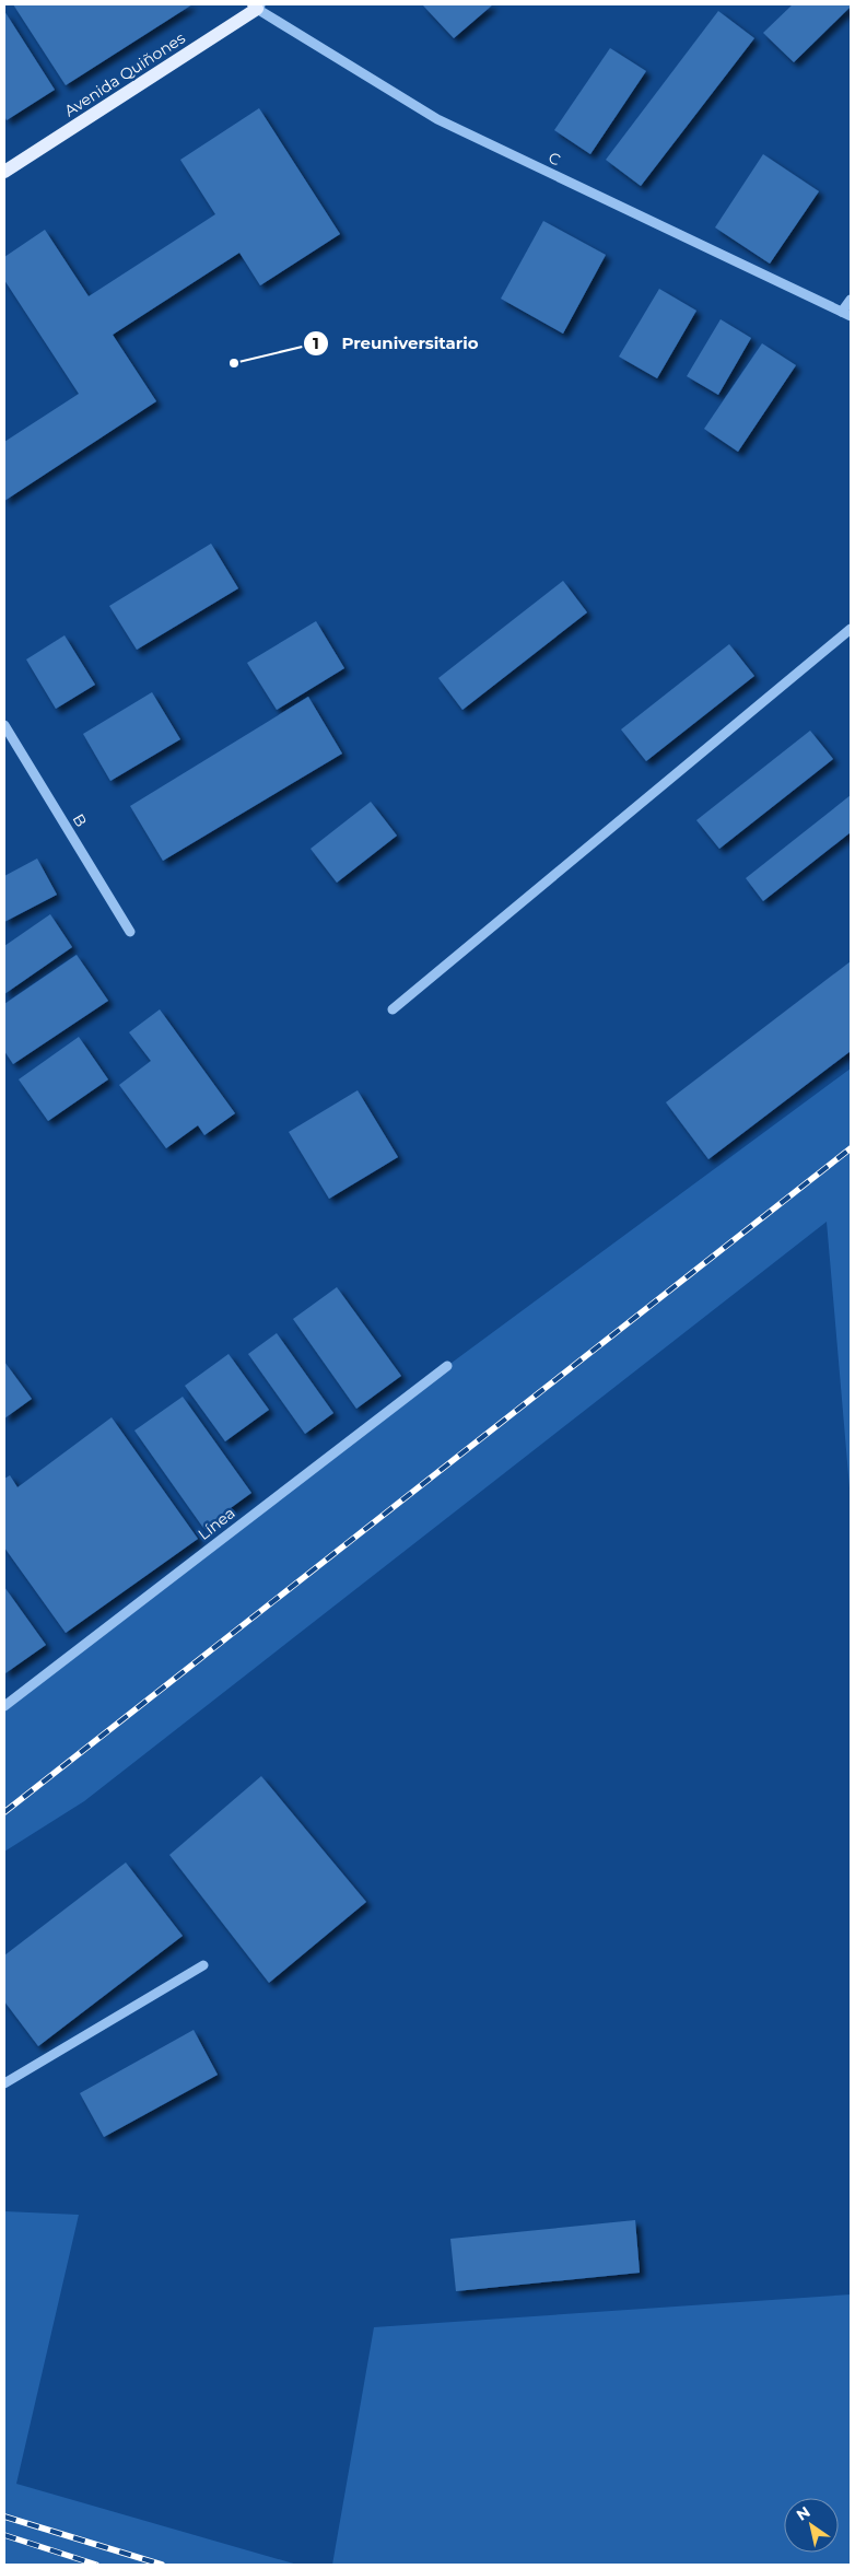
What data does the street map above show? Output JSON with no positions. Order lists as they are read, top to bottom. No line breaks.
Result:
{"streets":{"main road":["Avenida Quiñones"],"street":["C","B","Línea"]},"crossings":[["Avenida Quiñones","C"]],"places":["Preuniversitario"],"north":"top left"}
